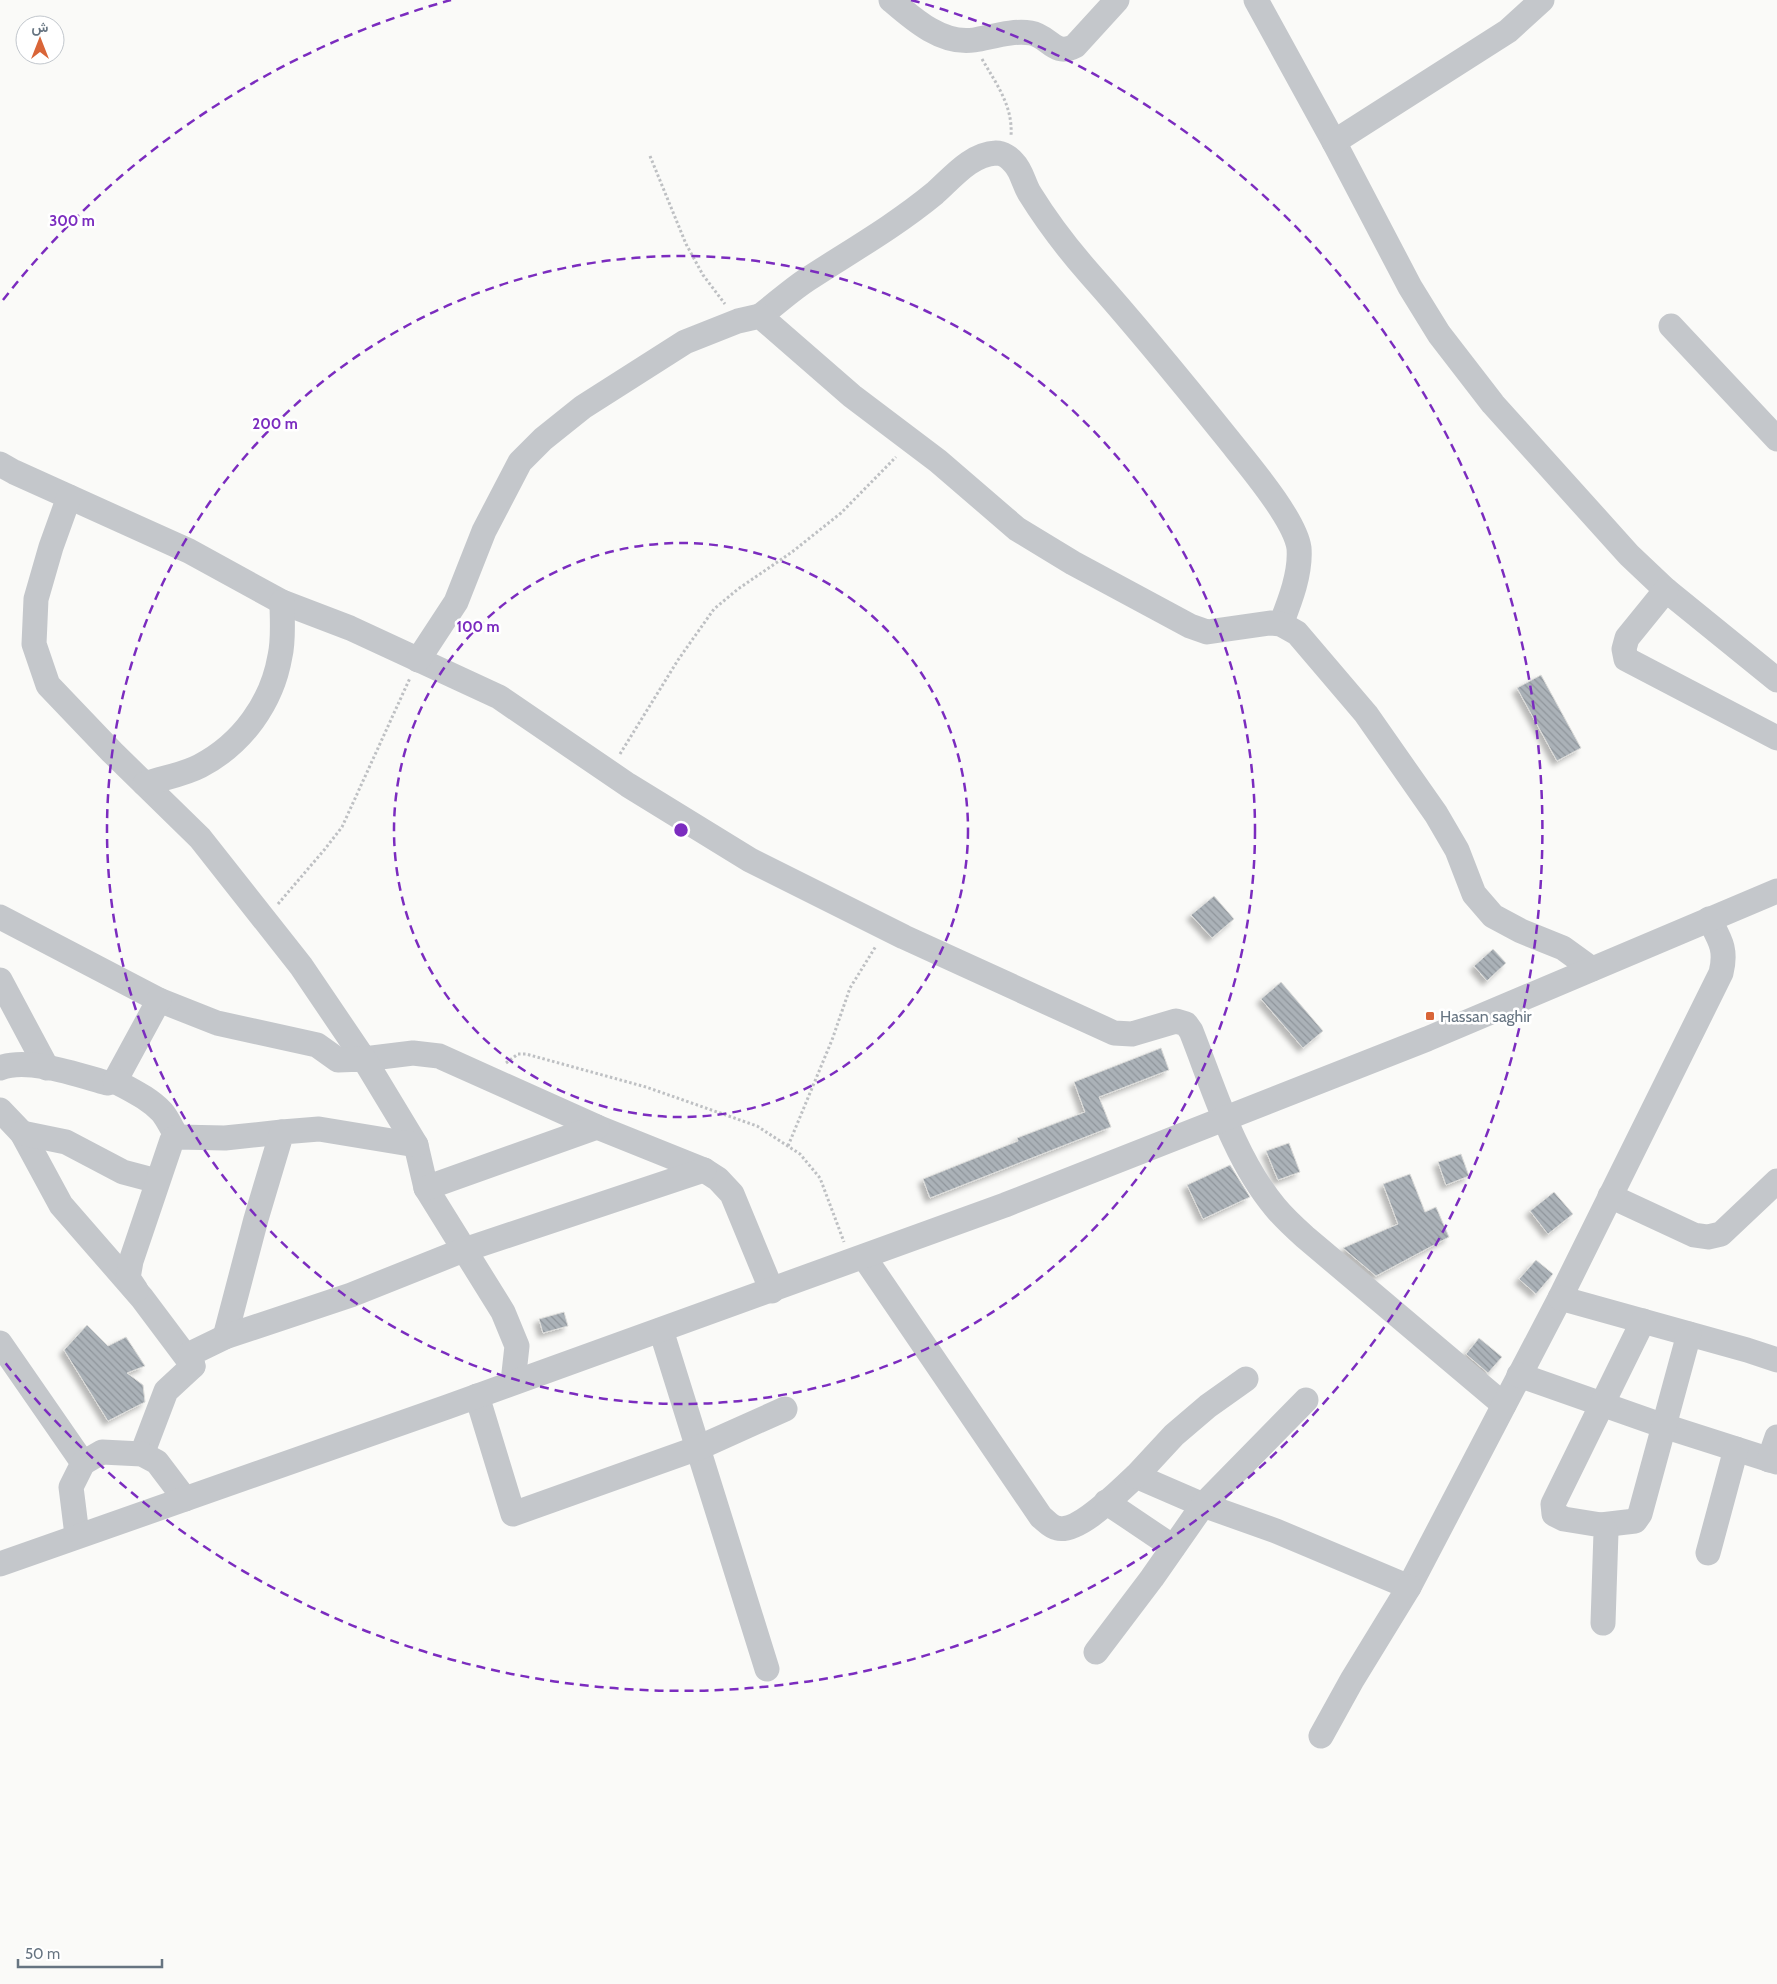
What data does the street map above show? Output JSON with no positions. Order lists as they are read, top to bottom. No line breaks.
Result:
{"places":{"transit":["Hassan saghir"]},"scale_bar":"50 m","north":"top","rings":["300 m","200 m","100 m"]}
